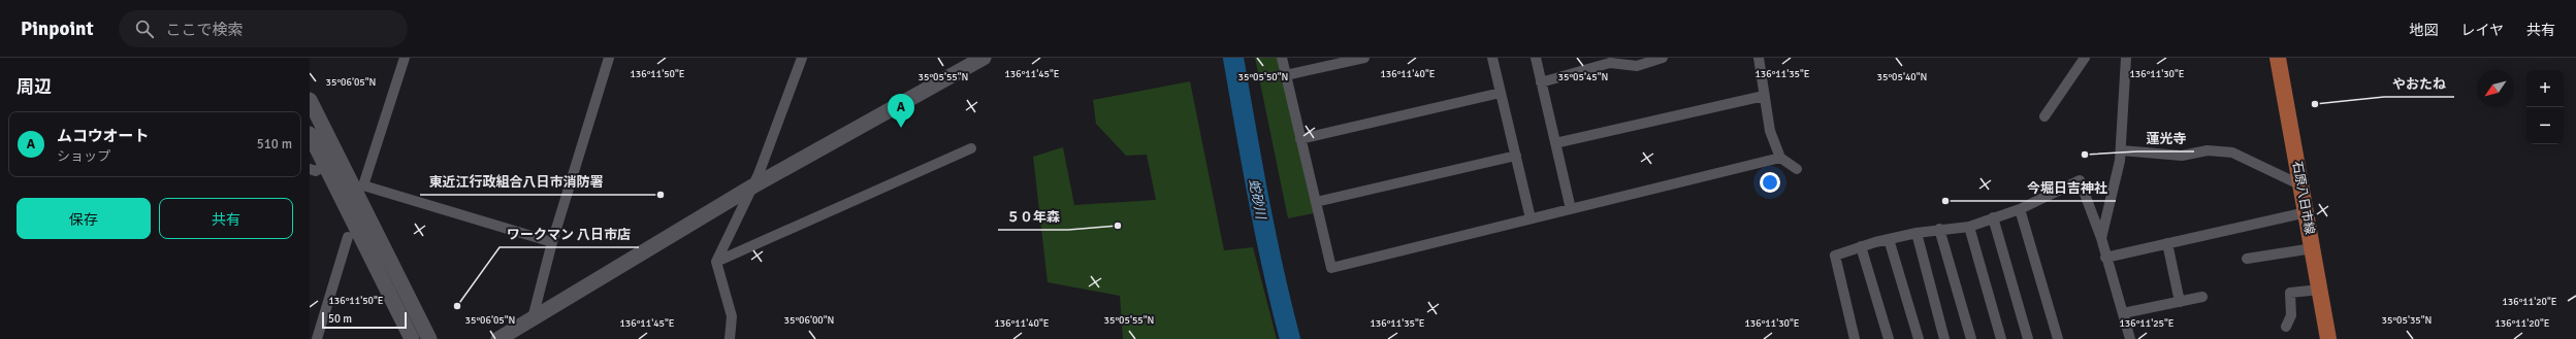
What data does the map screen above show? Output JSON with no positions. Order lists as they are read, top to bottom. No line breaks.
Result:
{"streets":{"main road":["石原八日市線"]},"water":["蛇砂川"],"places":["やおたね","蓮光寺","東近江行政組合八日市消防署","今堀日吉神社","５０年森","ワークマン 八日市店"],"scale_bar":"50 m","north":"bottom left","page":{"header":"Pinpoint","search":"ここで検索","nav":["地図","レイヤ","共有"],"heading":"周辺","map_buttons":["+","−"],"pins":"A","list":[{"mark":"A","name":"ムコウオート","note":"ショップ","value":"510 m"}],"buttons":["保存","共有"],"scale":"50 m"},"coordinates":["136°11'35\"E","136°11'40\"E","136°11'50\"E","136°11'45\"E","136°11'30\"E","35°05'55\"N","35°05'50\"N","35°05'45\"N","35°05'40\"N","35°06'05\"N","136°11'20\"E","35°06'00\"N","35°05'35\"N","136°11'25\"E"]}
